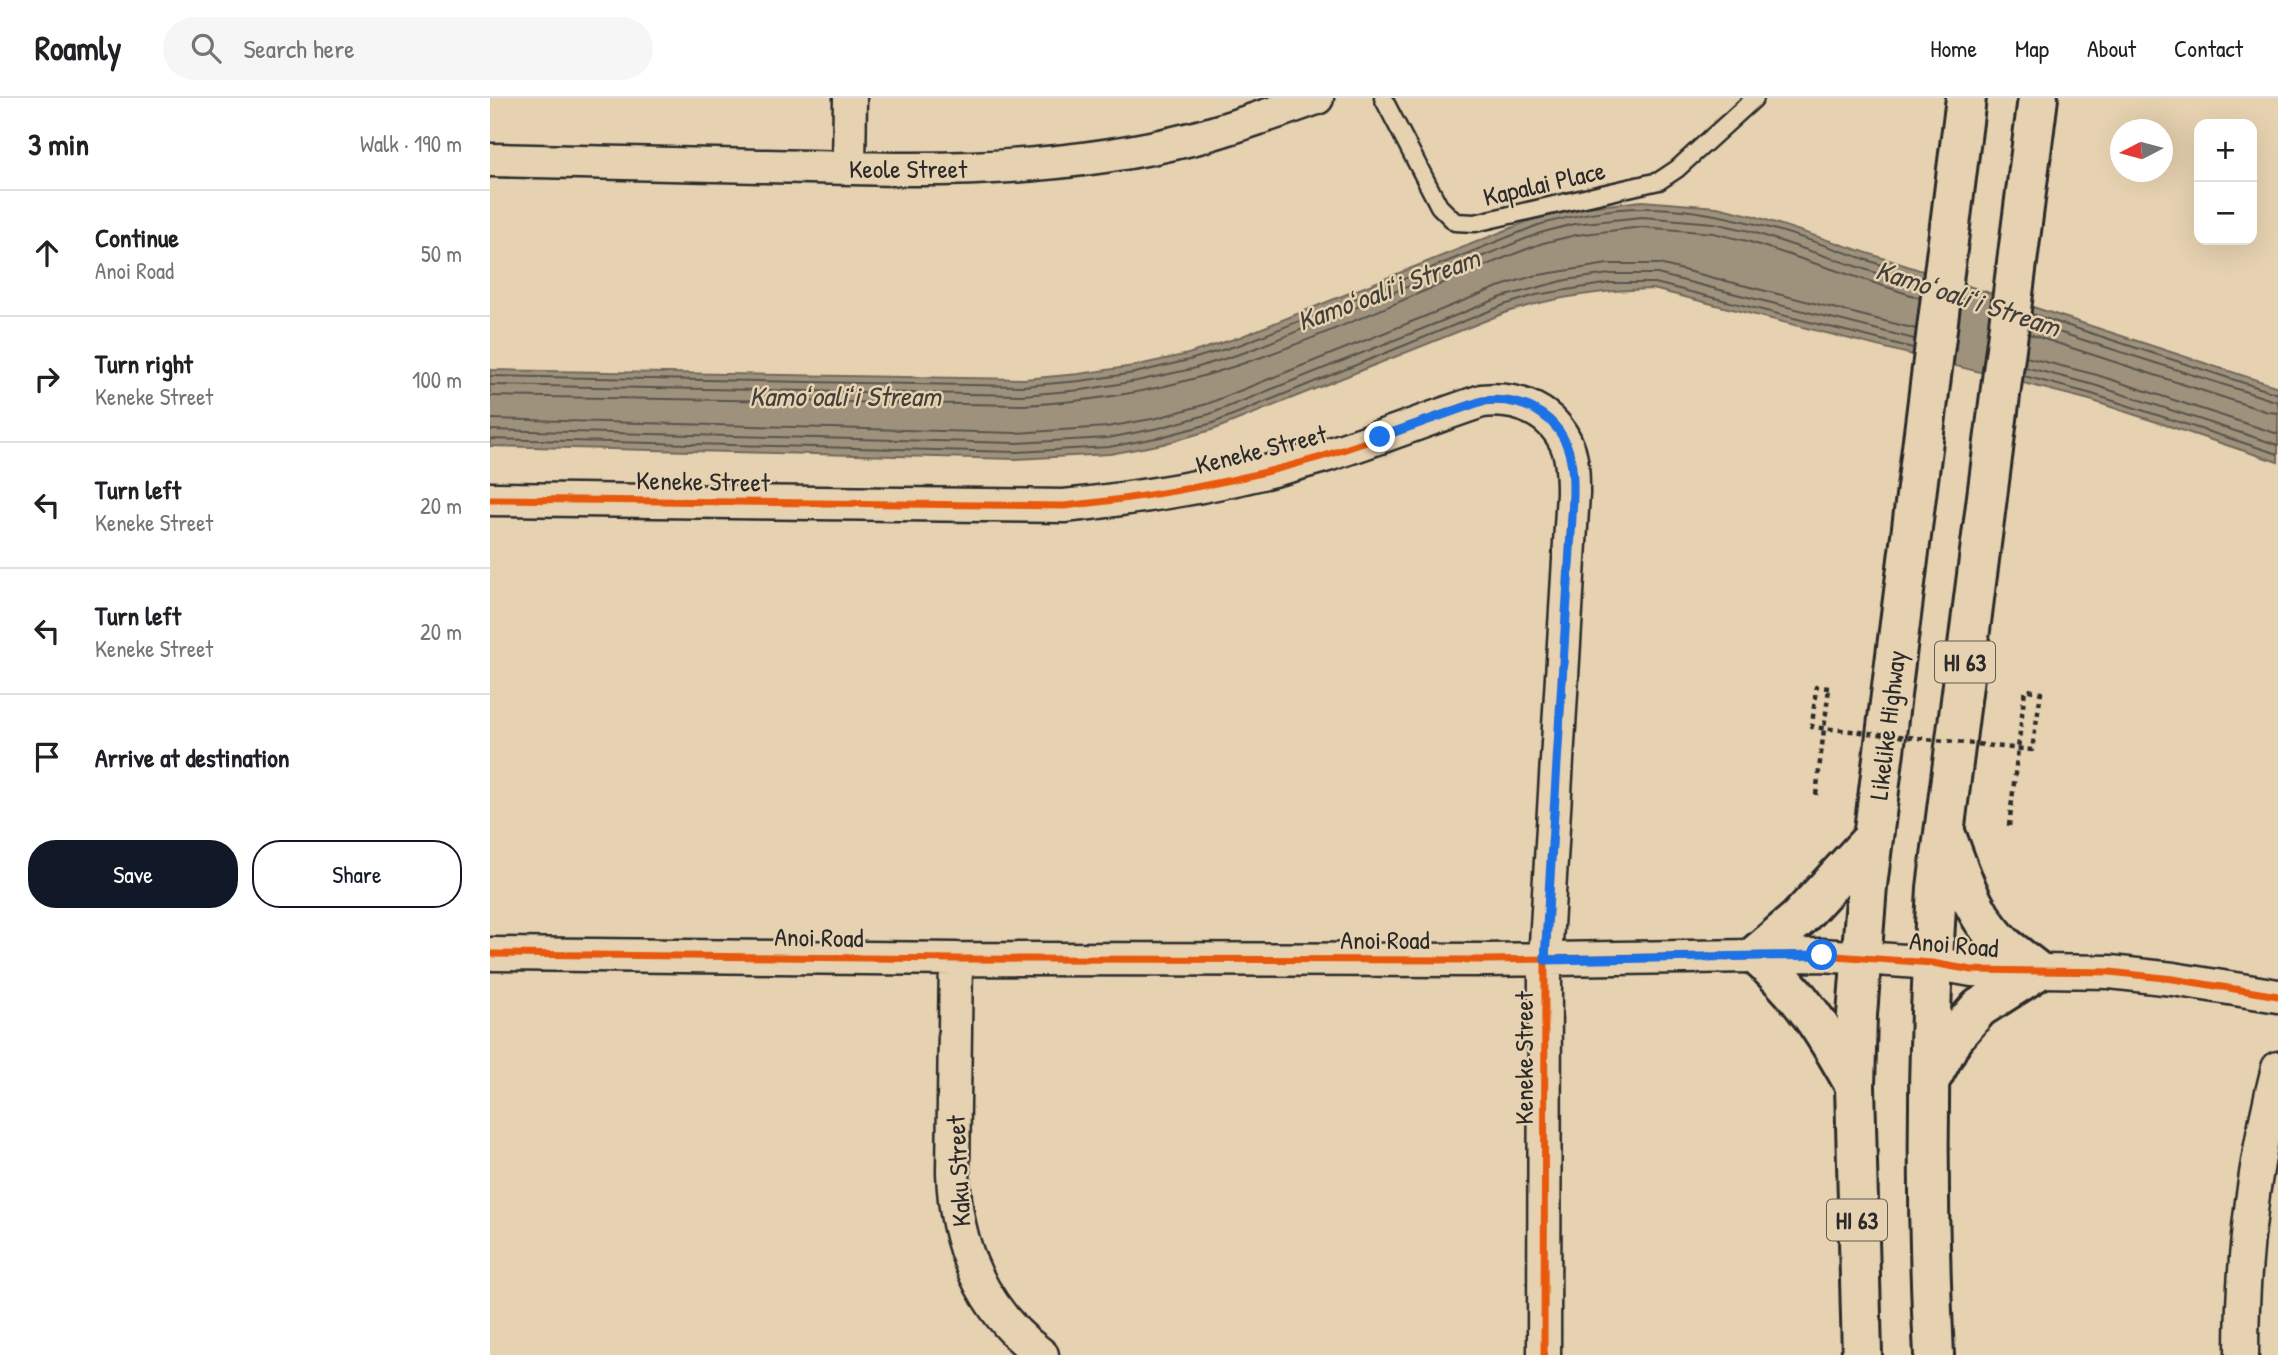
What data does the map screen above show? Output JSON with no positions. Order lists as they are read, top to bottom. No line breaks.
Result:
{"streets":{"highway":["HI 63","Likelike Highway"],"street":["Keole Street","Keneke Street","Anoi Road","Kaku Street"],"lane":["Kapalai Place"]},"crossings":[["Keneke Street","Anoi Road"],["HI 63","Anoi Road"],["Likelike Highway","Anoi Road"],["Anoi Road","Kaku Street"]],"water":["Kamoʻoaliʻi Stream"],"north":"left","page":{"header":"Roamly","search":"Search here","nav":["Home","Map","About","Contact"],"heading":["3 min","Walk · 190 m"],"map_buttons":["+","−"],"list":[["Continue","Anoi Road","50 m"],["Turn right","Keneke Street","100 m"],["Turn left","Keneke Street","20 m"],["Turn left","Keneke Street","20 m"],"Arrive at destination"],"buttons":["Save","Share"]}}
